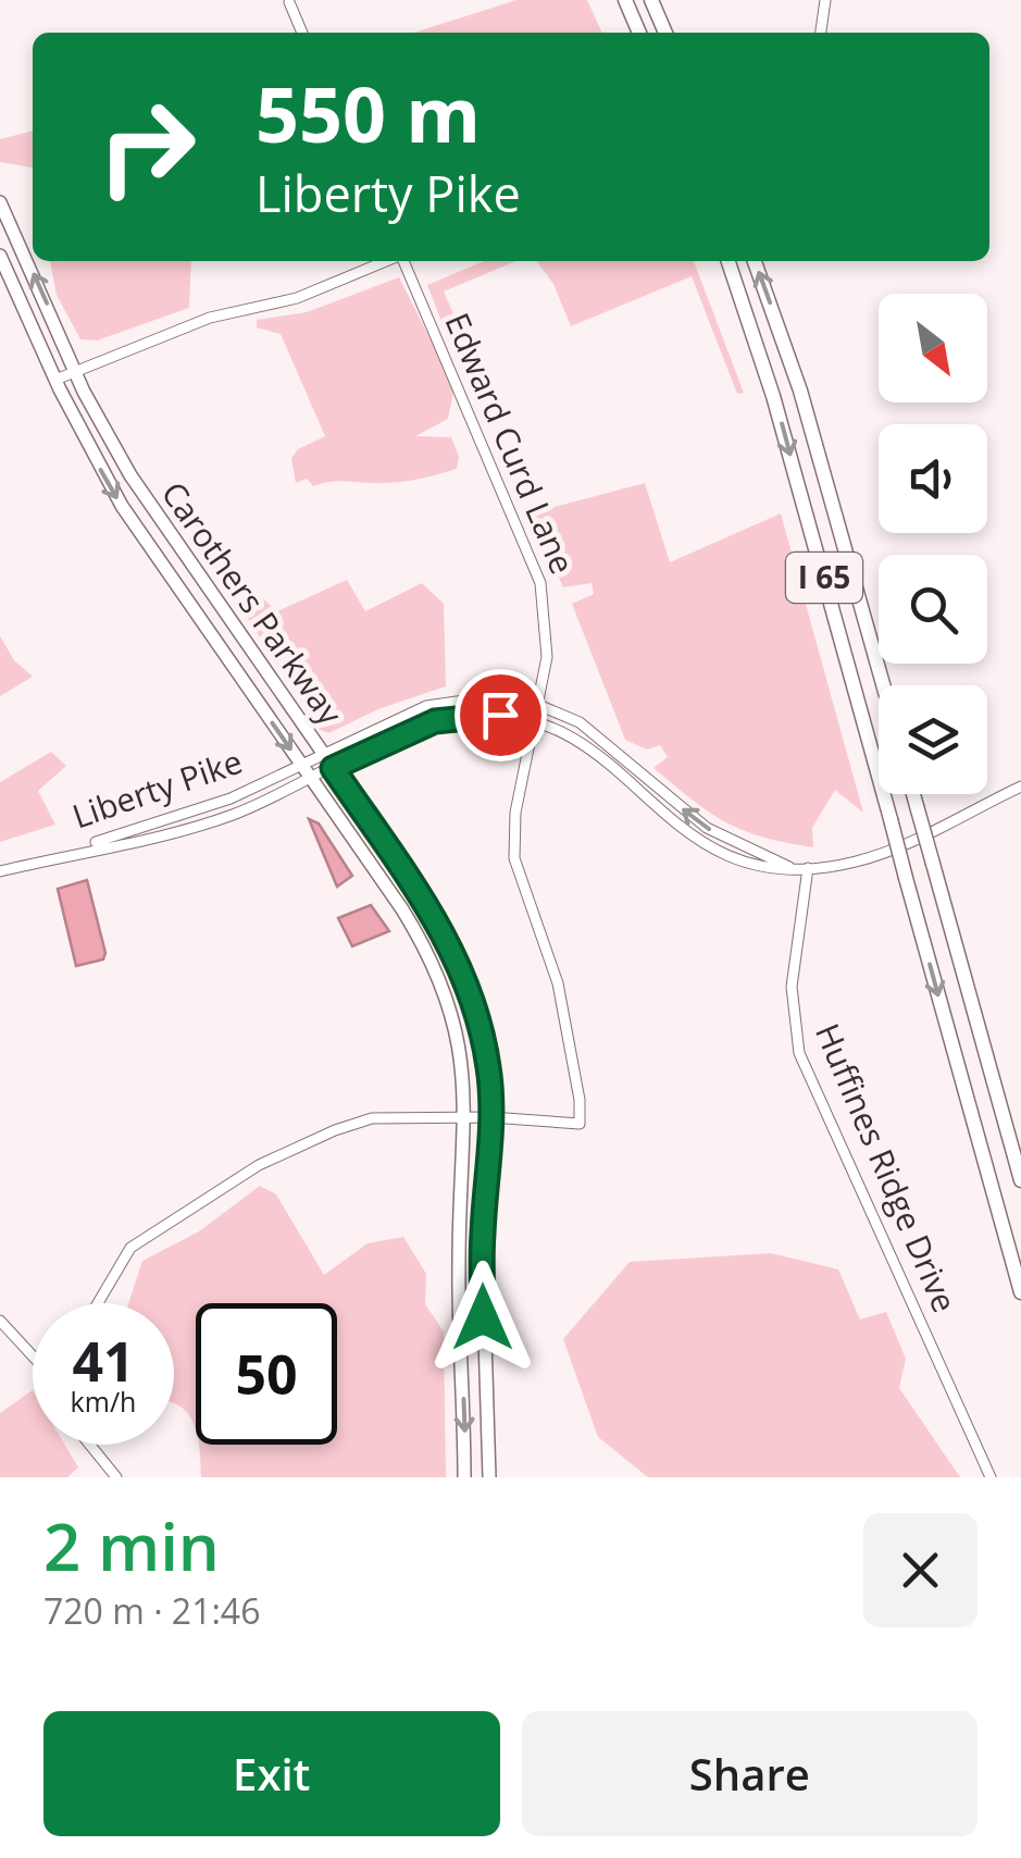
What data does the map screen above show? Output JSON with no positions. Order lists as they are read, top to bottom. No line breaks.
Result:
{"streets":{"highway":["I 65"],"main road":["Carothers Parkway"],"street":["Edward Curd Lane","Liberty Pike","Huffines Ridge Drive"]},"crossings":[["Edward Curd Lane","Carothers Parkway"],["Edward Curd Lane","Liberty Pike"],["Carothers Parkway","Liberty Pike"],["Liberty Pike","Huffines Ridge Drive"]],"north":"bottom right","page":{"turn":["550 m","Liberty Pike"],"speed":"41 km/h","limit":"50","heading":["2 min","720 m · 21:46"],"buttons":["Exit","Share"]}}
